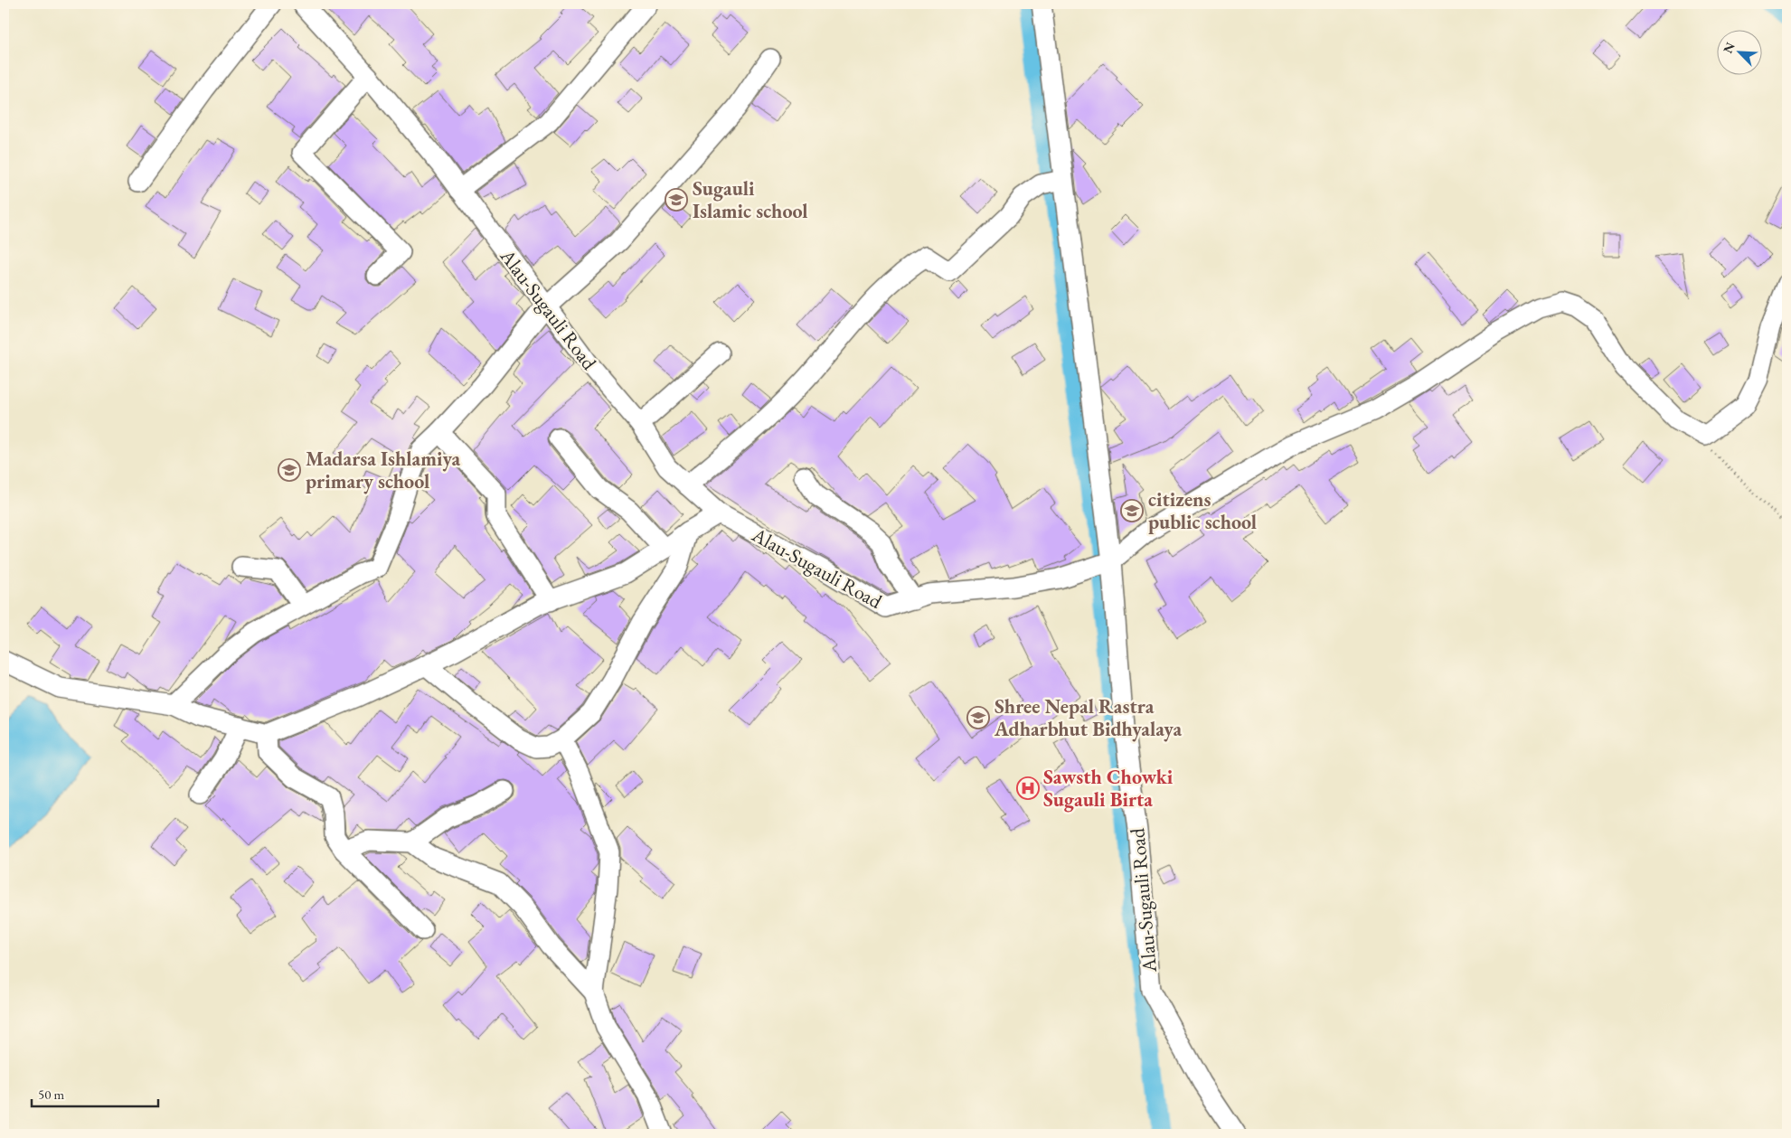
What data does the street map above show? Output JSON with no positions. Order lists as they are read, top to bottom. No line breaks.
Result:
{"streets":{"street":["Alau-Sugauli Road"]},"places":{"school or university":["Sugauli Islamic school","Madarsa Ishlamiya primary school","citizens public school","Shree Nepal Rastra Adharbhut Bidhyalaya"],"hospital":["Sawsth Chowki Sugauli Birta"]},"scale_bar":"50 m","north":"top left"}
